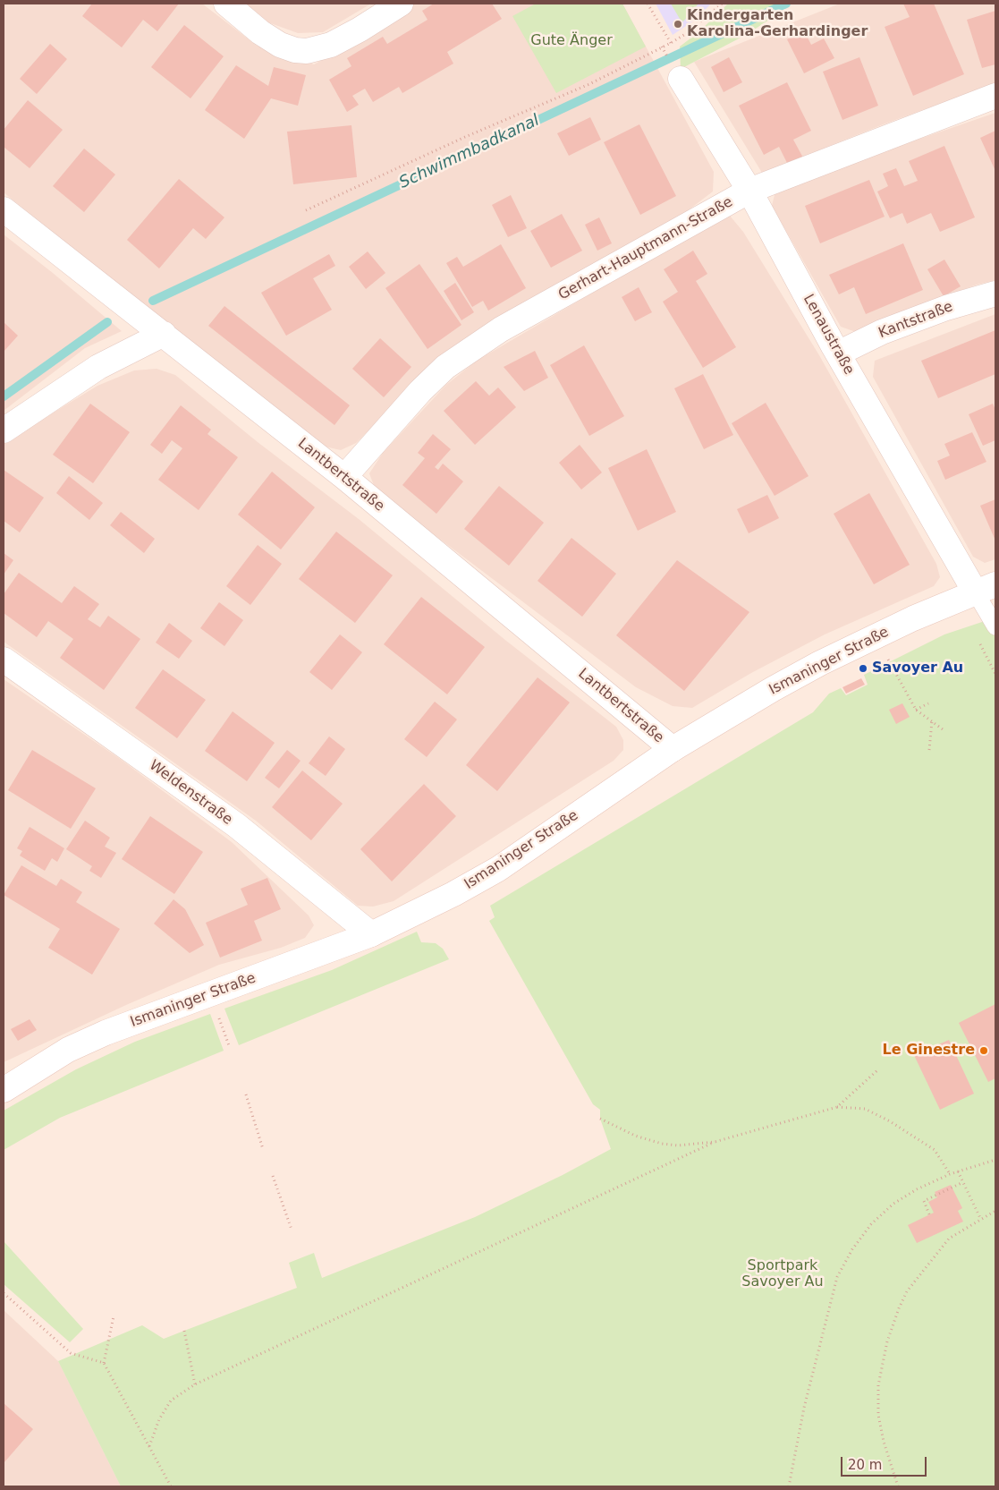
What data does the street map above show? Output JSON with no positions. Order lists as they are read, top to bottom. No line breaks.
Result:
{"streets":{"street":["Gerhart-Hauptmann-Straße","Kantstraße","Lenaustraße","Lantbertstraße","Ismaninger Straße","Weldenstraße"]},"crossings":[["Gerhart-Hauptmann-Straße","Lenaustraße"],["Gerhart-Hauptmann-Straße","Lantbertstraße"],["Kantstraße","Lenaustraße"],["Lenaustraße","Ismaninger Straße"],["Lantbertstraße","Ismaninger Straße"],["Ismaninger Straße","Weldenstraße"]],"water":["Schwimmbadkanal"],"parks":["Gute Änger","Sportpark Savoyer Au"],"places":["Kindergarten Karolina-Gerhardinger","Savoyer Au","Le Ginestre"],"scale_bar":"20 m"}
